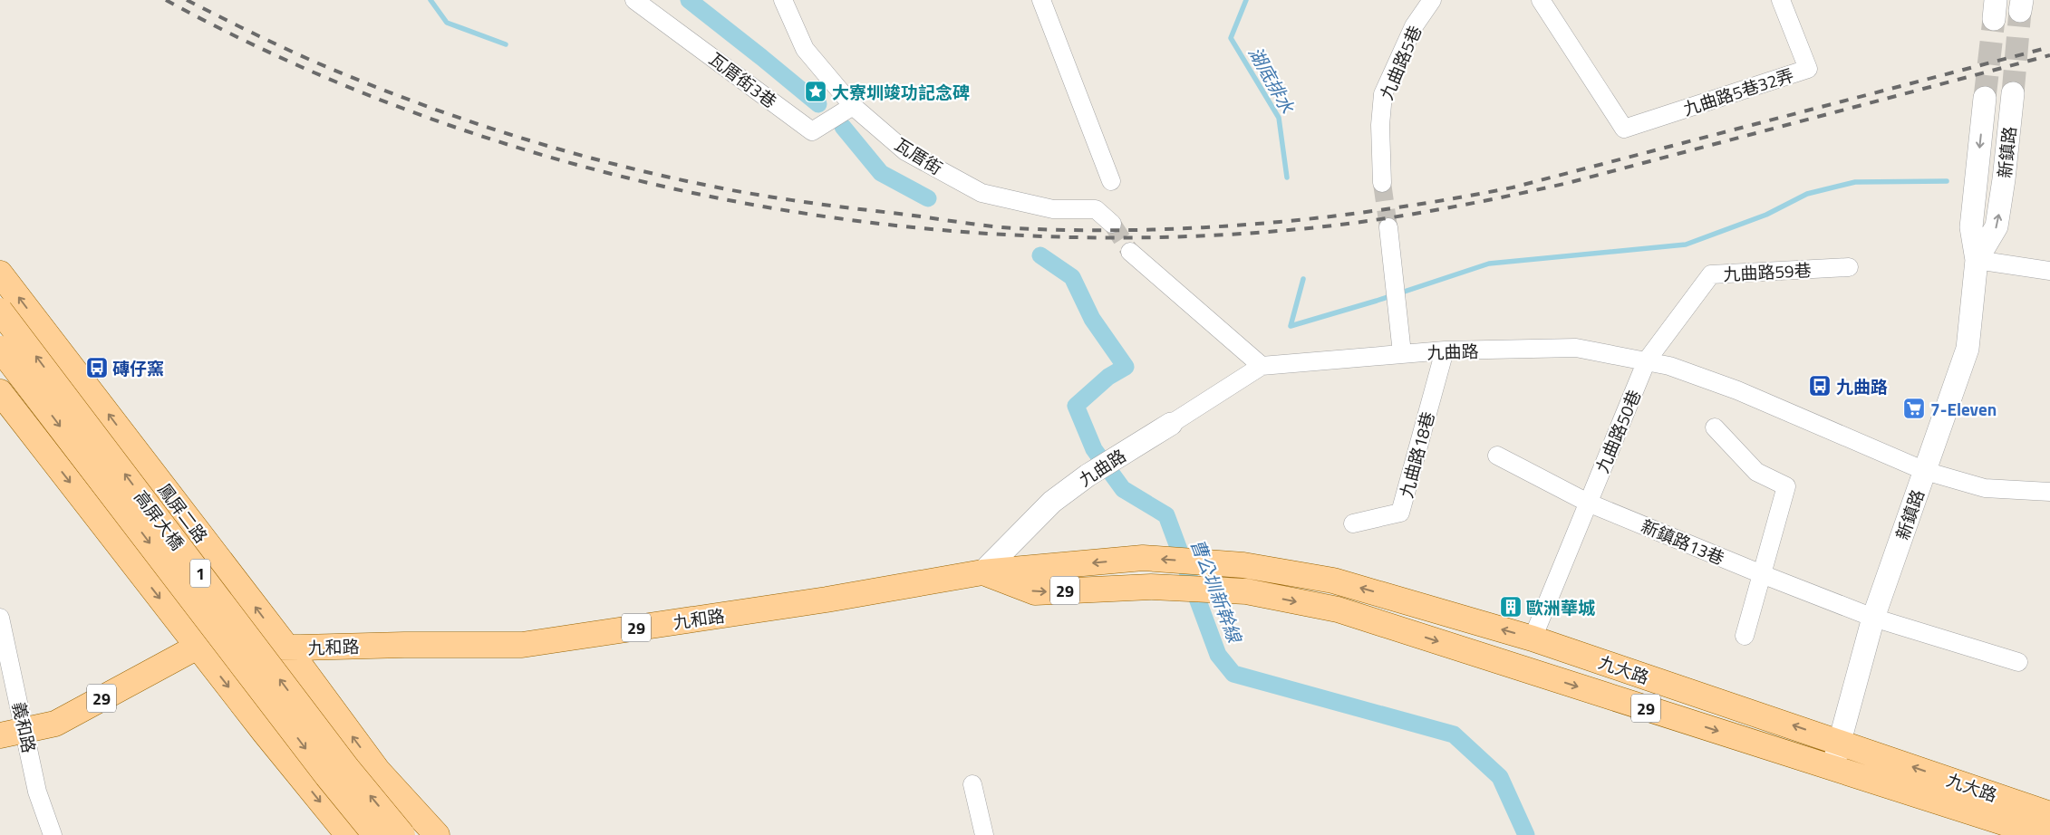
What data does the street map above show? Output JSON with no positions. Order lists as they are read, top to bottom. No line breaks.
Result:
{"streets":{"main road":["鳳屏二路","高屏大橋","1","29","九和路","九大路"],"street":["九曲路5巷","瓦厝街3巷","九曲路5巷32弄","新鎮路","瓦厝街","九曲路59巷","九曲路","九曲路50巷","九曲路18巷","新鎮路13巷","義和路"]},"crossings":[["瓦厝街3巷","瓦厝街"],["新鎮路","九曲路"],["新鎮路","新鎮路13巷"],["新鎮路","九大路"],["九曲路59巷","九曲路"],["九曲路59巷","九曲路50巷"],["九曲路","九曲路50巷"],["九曲路","九曲路18巷"],["九曲路","九和路"],["九曲路","九大路"],["九曲路50巷","新鎮路13巷"],["九曲路50巷","九大路"],["鳳屏二路","九和路"],["29","九和路"],["29","義和路"],["九和路","九大路"]],"water":["湖底排水","曹公圳新幹線"],"places":{"place":["大寮圳竣功記念碑"],"bus stop":["磚仔窯","九曲路"],"supermarket":["7-Eleven"],"building":["歐洲華城"]}}
